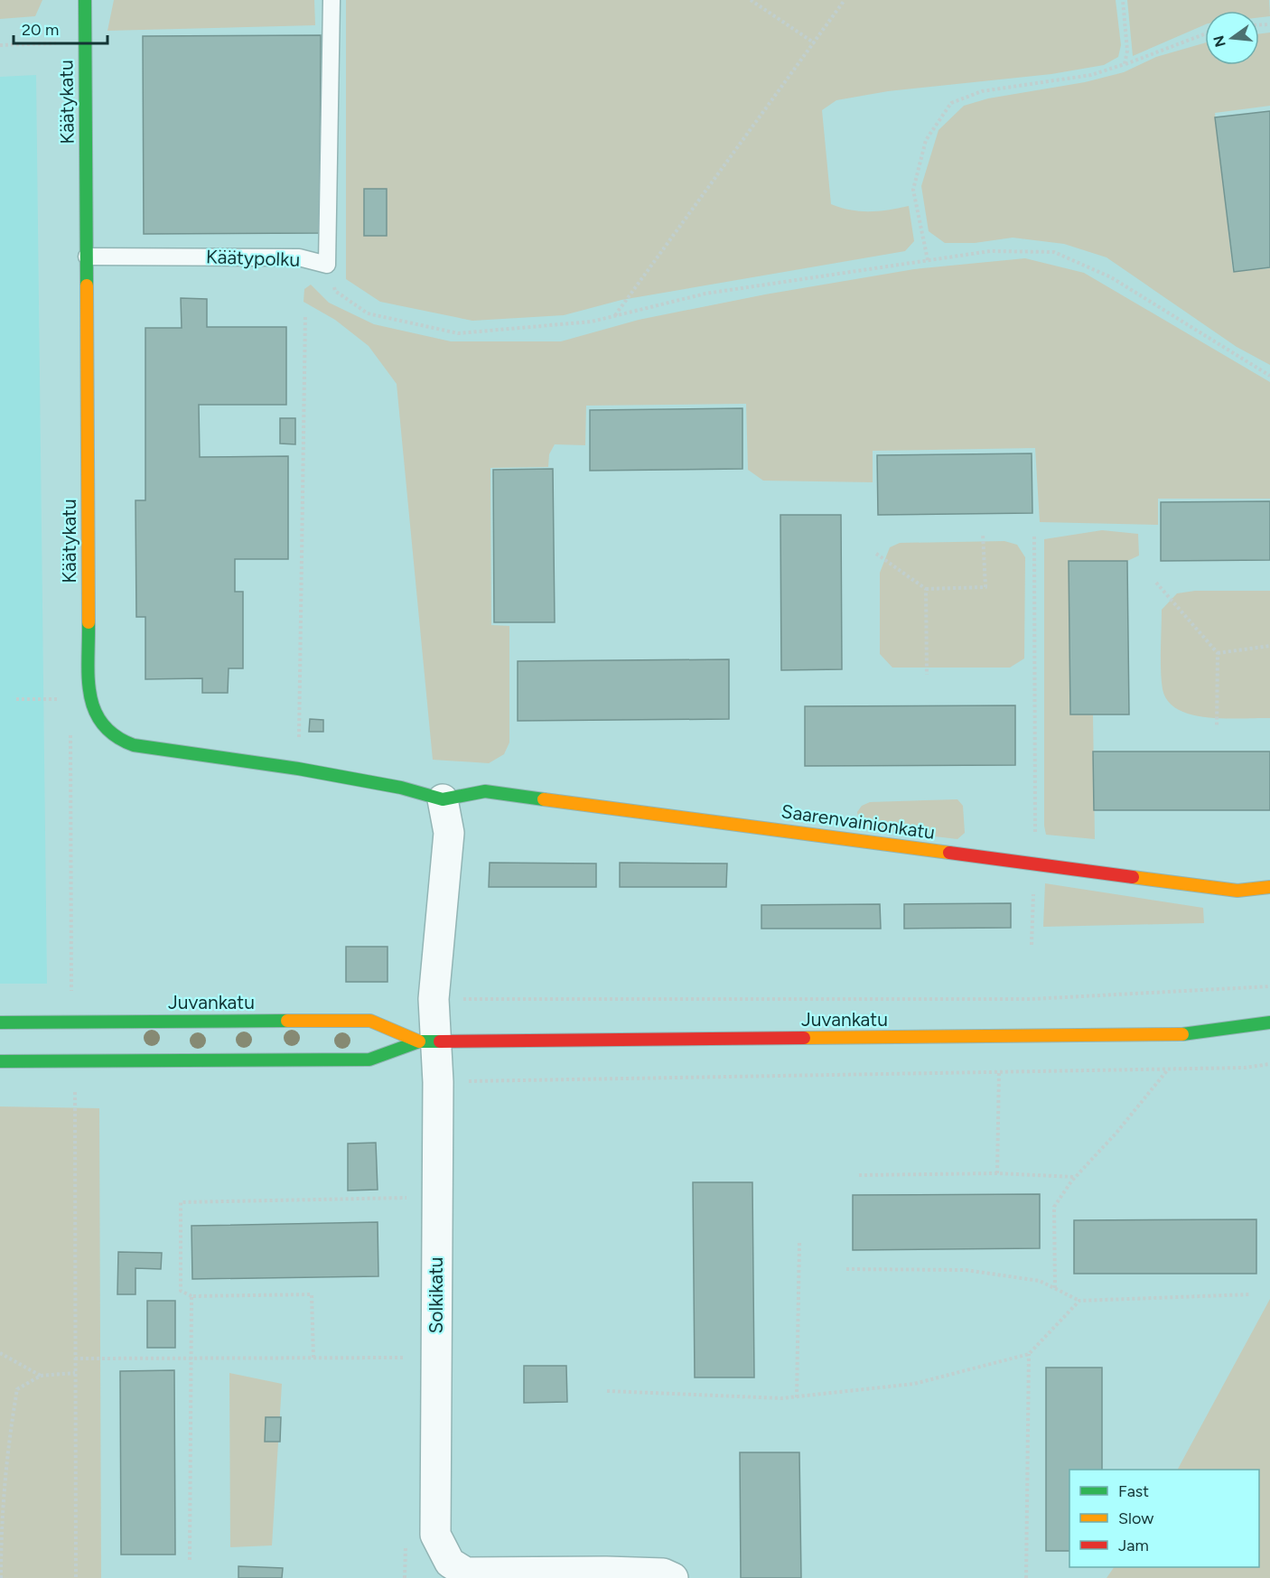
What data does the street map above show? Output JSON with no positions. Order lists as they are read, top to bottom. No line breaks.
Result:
{"streets":{"street":["Käätykatu","Saarenvainionkatu","Juvankatu","Solkikatu"],"lane":["Käätypolku"]},"crossings":[["Käätykatu","Käätypolku"],["Käätykatu","Saarenvainionkatu"],["Käätykatu","Solkikatu"],["Saarenvainionkatu","Solkikatu"],["Juvankatu","Solkikatu"]],"legend":["Fast","Slow","Jam"],"scale_bar":"20 m","north":"left"}
